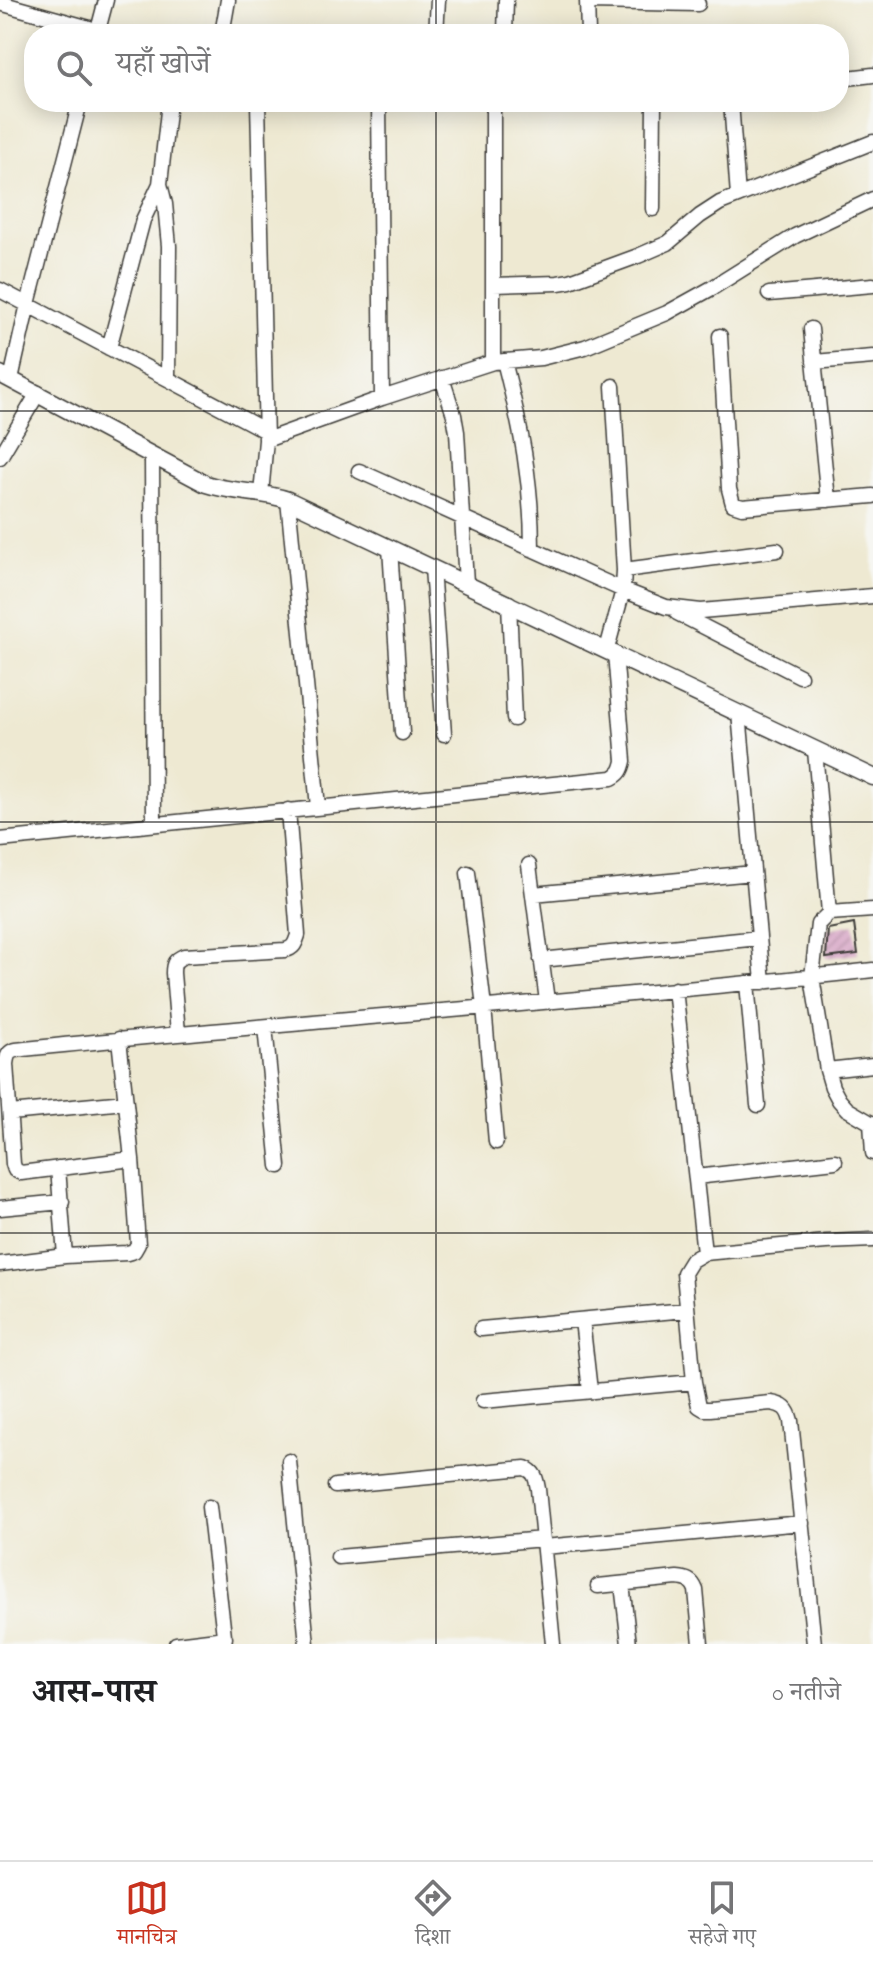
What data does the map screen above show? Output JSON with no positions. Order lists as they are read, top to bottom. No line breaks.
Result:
{"page":{"search":"यहाँ खोजें","heading":["आस-पास","0 नतीजे"],"nav":["मानचित्र","दिशा","सहेजे गए"]}}
